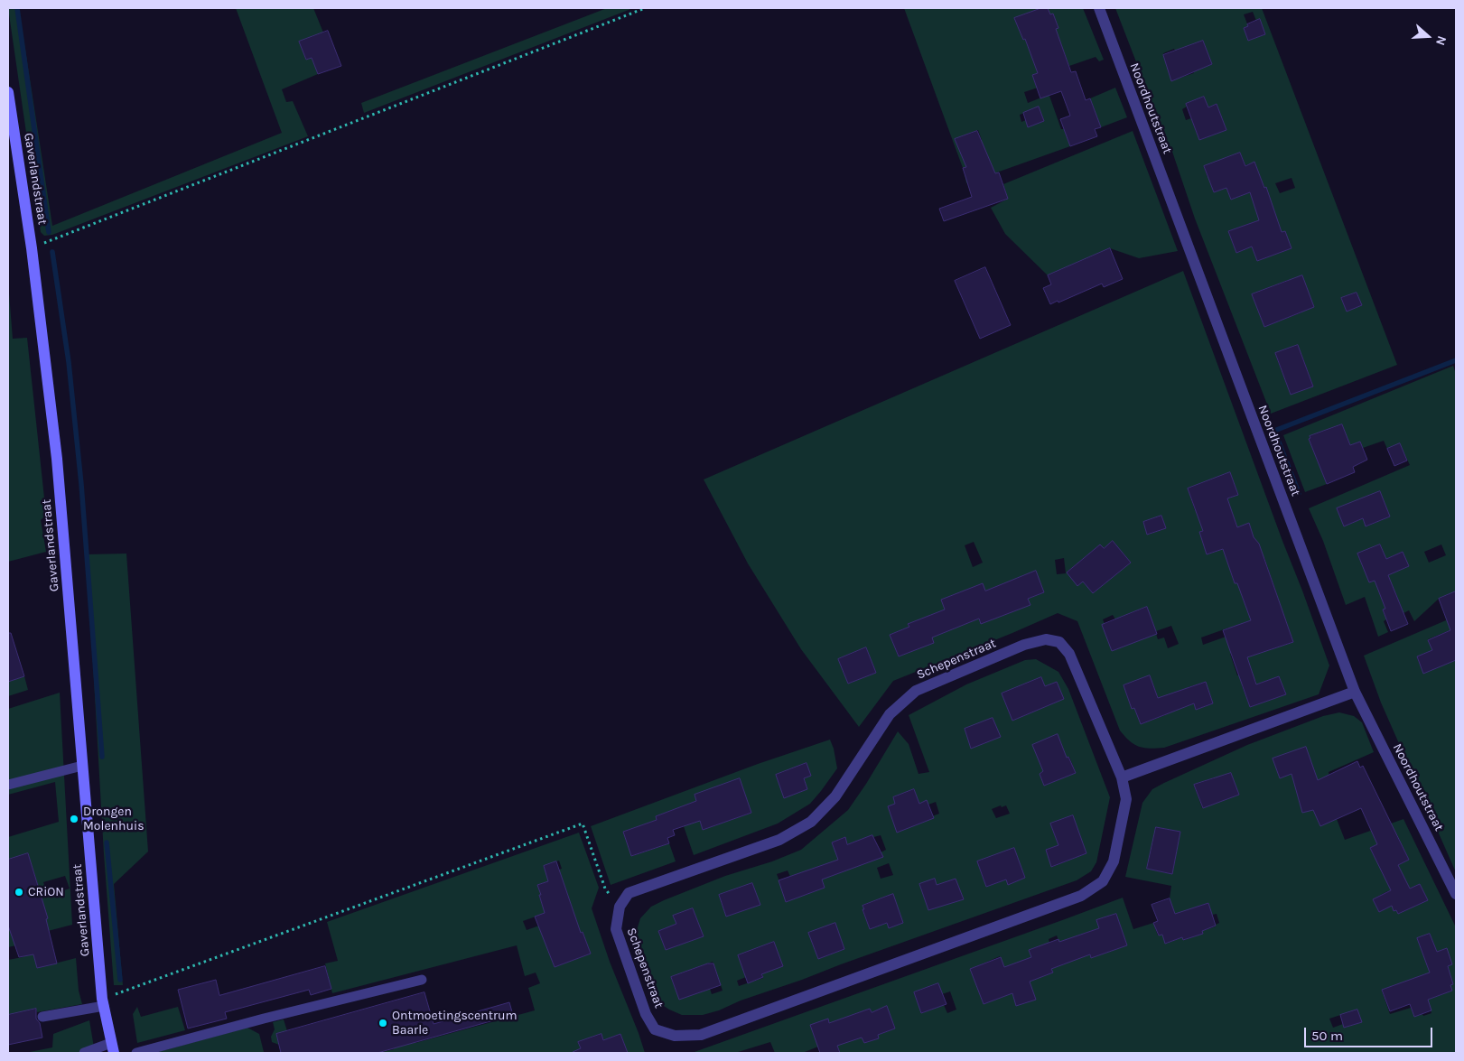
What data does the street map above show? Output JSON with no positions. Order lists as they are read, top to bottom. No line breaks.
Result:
{"streets":{"main road":["Gaverlandstraat"],"street":["Noordhoutstraat","Schepenstraat"]},"places":["Drongen Molenhuis","CRiON","Ontmoetingscentrum Baarle"],"scale_bar":"50 m","north":"right"}
